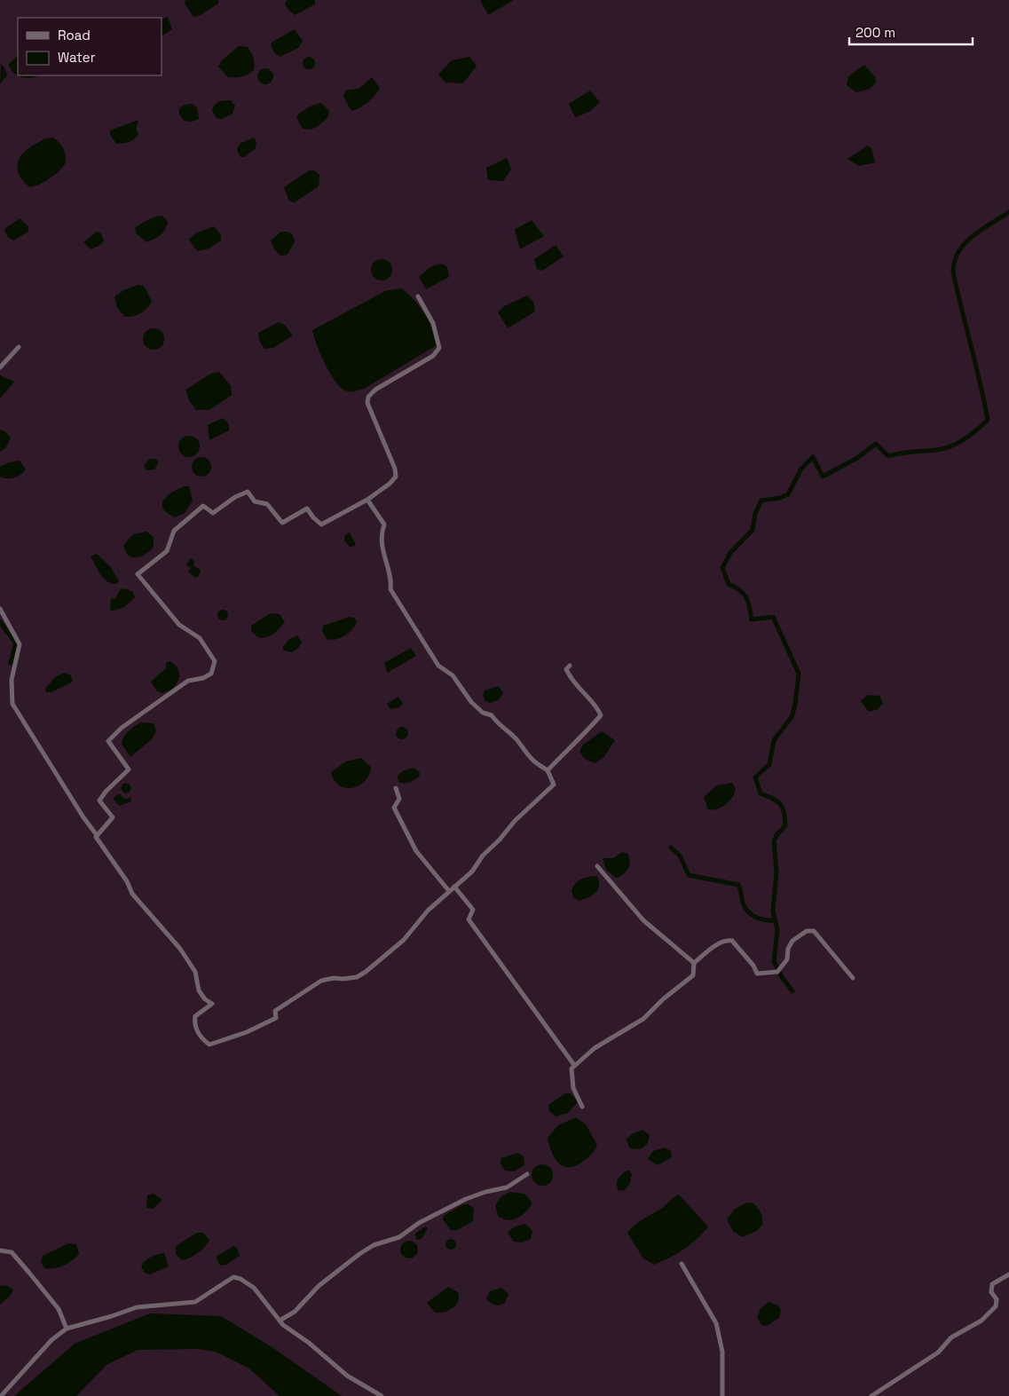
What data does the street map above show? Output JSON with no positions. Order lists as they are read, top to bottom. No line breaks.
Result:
{"legend":["Road","Water"],"scale_bar":"200 m"}
